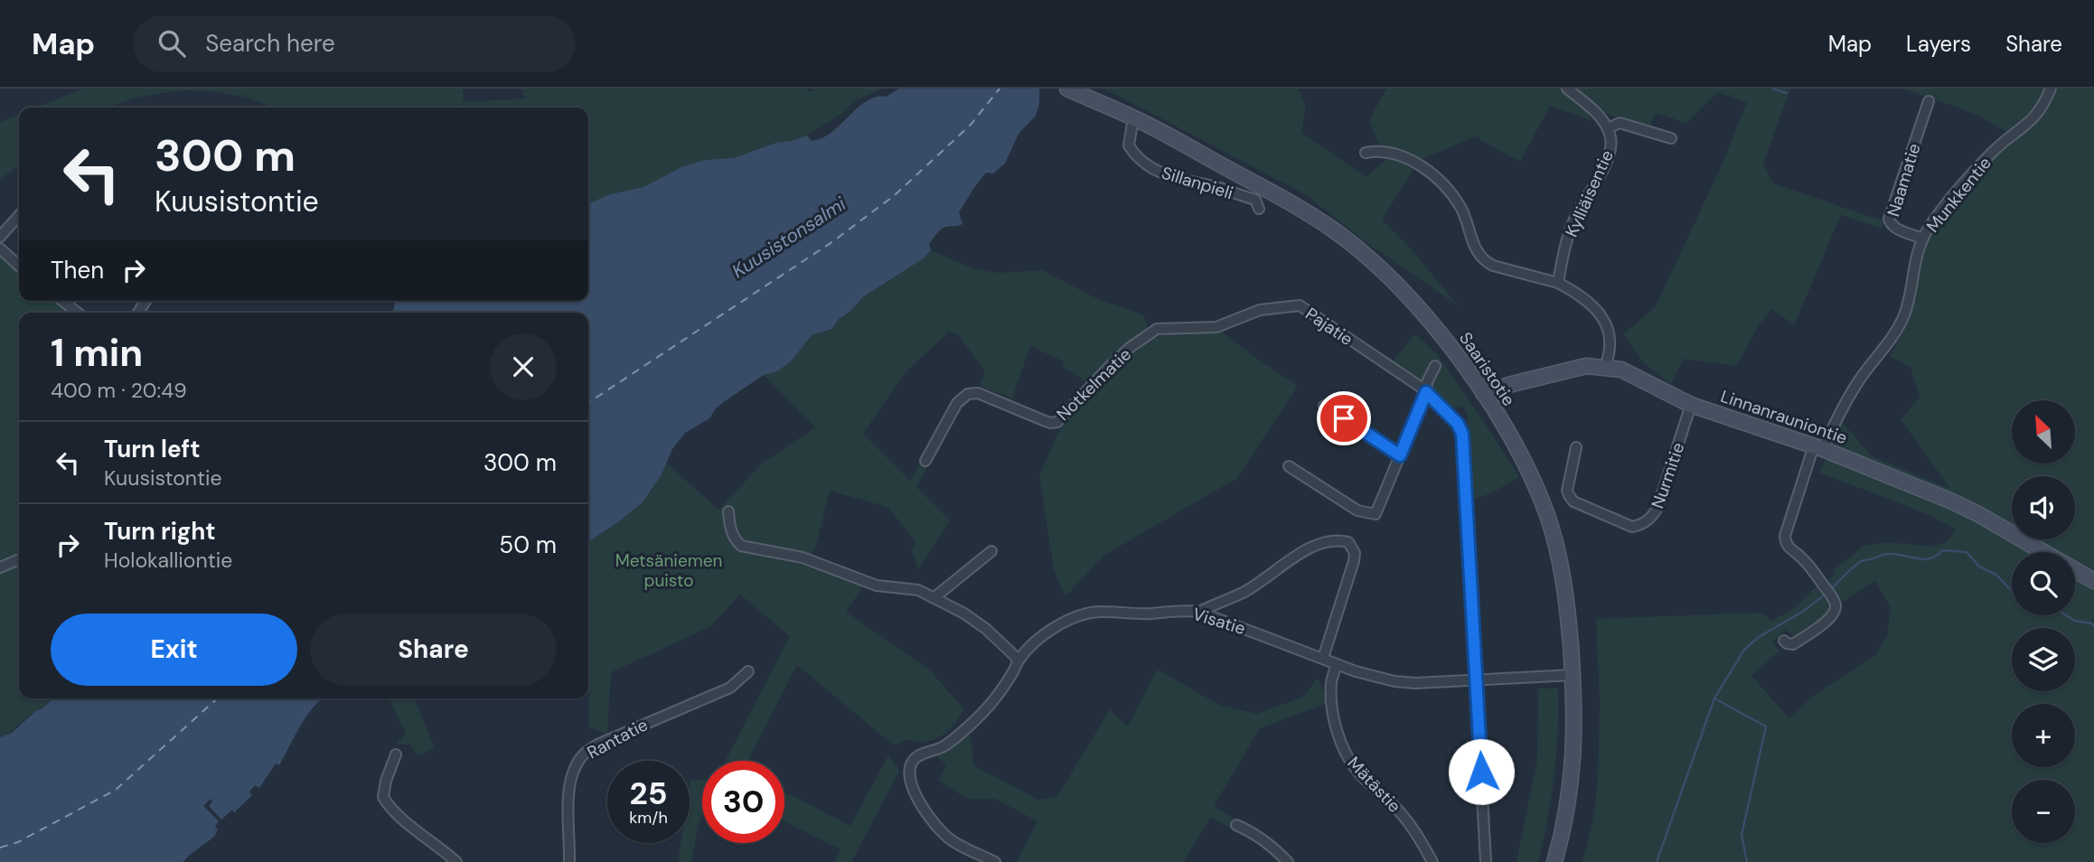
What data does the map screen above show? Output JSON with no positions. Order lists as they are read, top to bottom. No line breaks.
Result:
{"streets":{"main road":["Saaristotie","Linnanrauniontie"],"street":["Naamatie","Sillanpieli","Kylliäisentie","Munkkentie","Pajatie","Notkelmatie","Nurmitie","Visatie","Rantatie","Mätästie"]},"crossings":[["Naamatie","Munkkentie"],["Sillanpieli","Saaristotie"],["Munkkentie","Linnanrauniontie"],["Pajatie","Notkelmatie"],["Pajatie","Visatie"],["Saaristotie","Linnanrauniontie"],["Saaristotie","Visatie"],["Linnanrauniontie","Nurmitie"],["Visatie","Mätästie"]],"water":["Kuusistonsalmi"],"parks":["Metsäniemen puisto"],"north":"top left","page":{"header":"Map","search":"Search here","nav":["Map","Layers","Share"],"turn":["300 m","Kuusistontie"],"then":"Then","heading":["1 min","400 m · 20:49"],"map_buttons":["+","−"],"list":[{"name":"Turn left","note":"Kuusistontie","value":"300 m"},{"name":"Turn right","note":"Holokalliontie","value":"50 m"}],"buttons":["Exit","Share"],"speed":"25 km/h","limit":"30"}}
